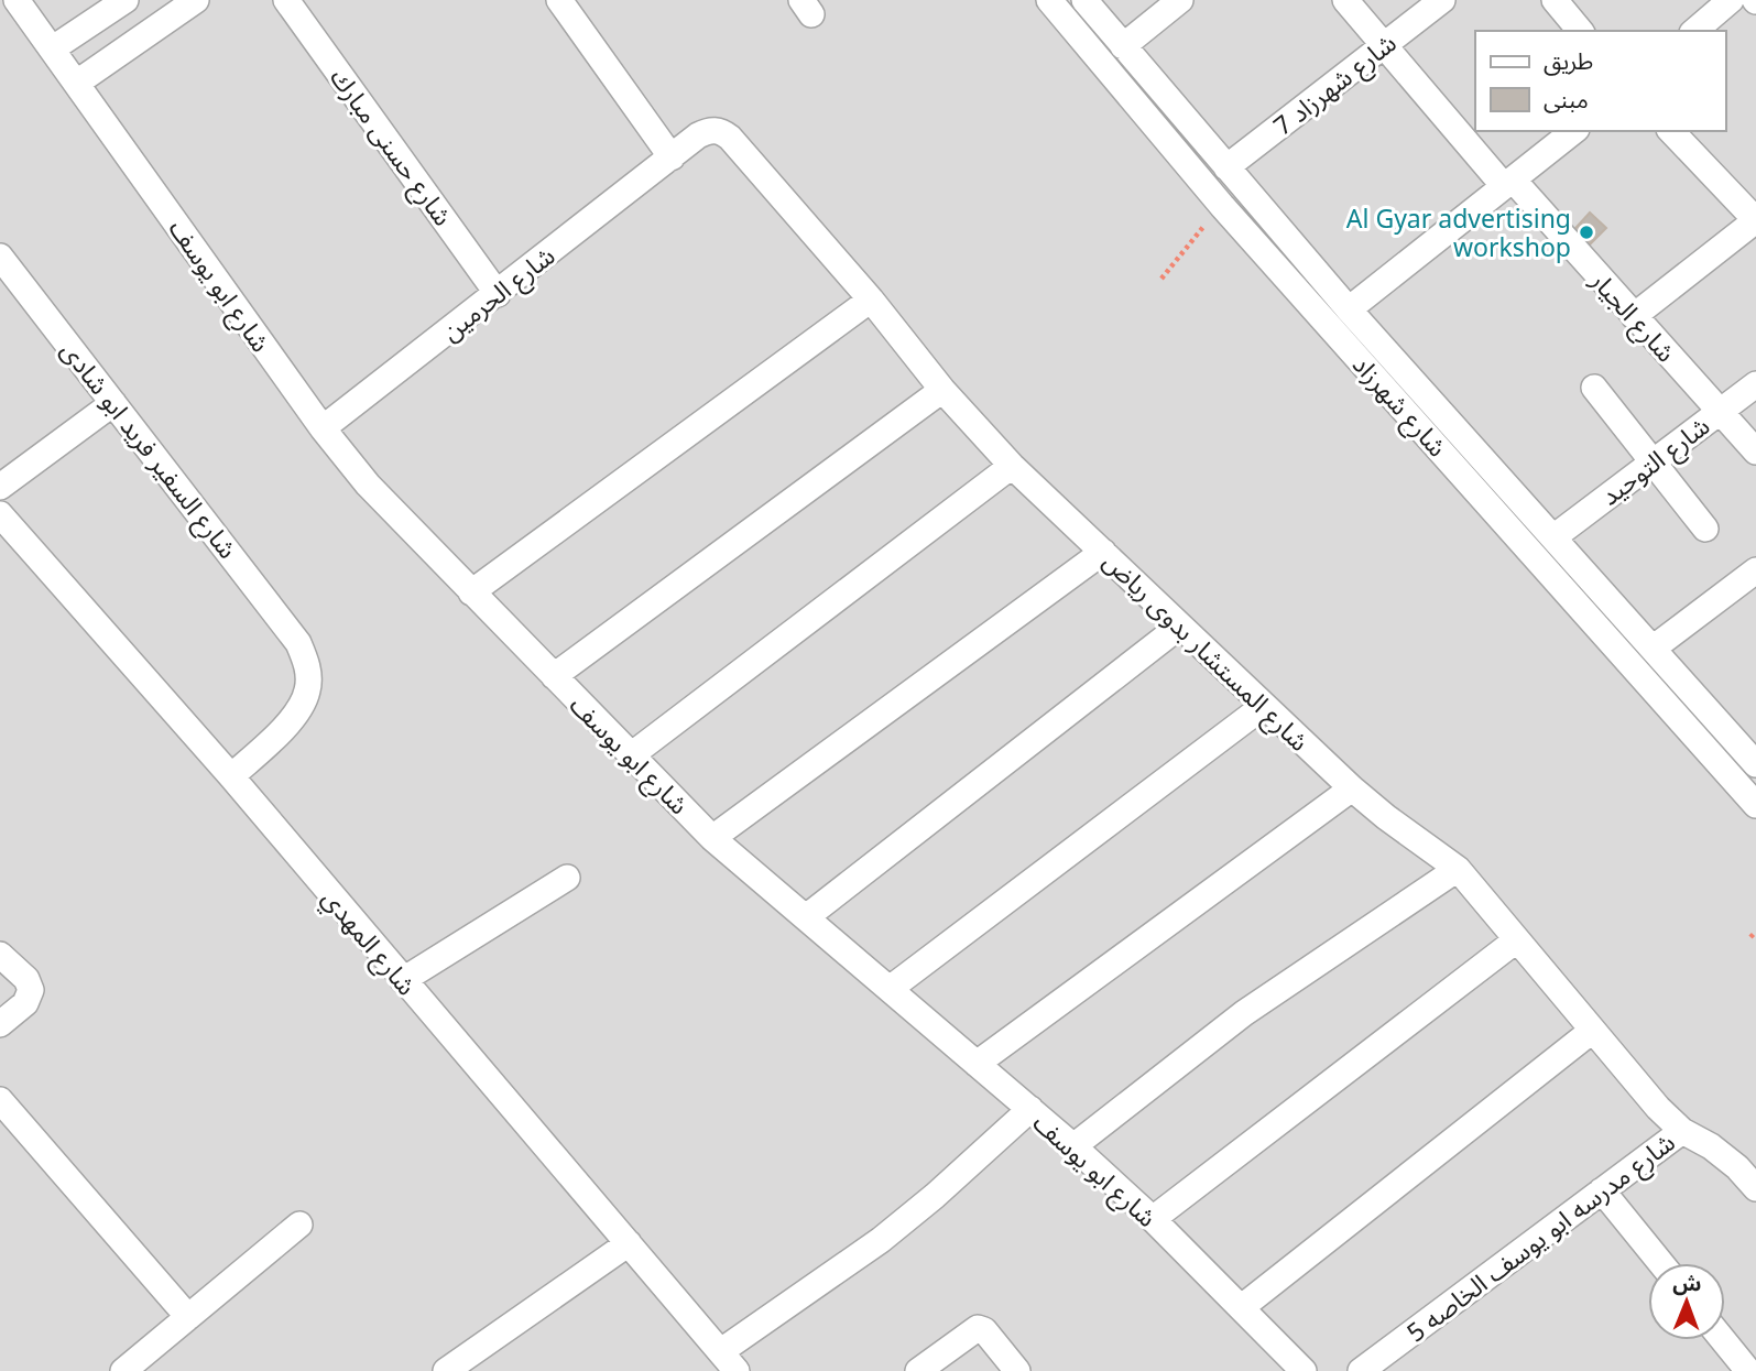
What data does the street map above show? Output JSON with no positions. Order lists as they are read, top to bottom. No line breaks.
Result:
{"streets":{"street":["شارع شهرزاد 7","شارع حسنى مبارك","شارع ابو يوسف","شارع الحرمين","شارع الجيار","شارع شهرزاد","شارع السفير فريد ابو شادى","شارع التوحيد","شارع المستشار بدوى رياض","شارع المهدي","شارع مدرسه ابو يوسف الخاصه 5"]},"crossings":[["شارع شهرزاد 7","شارع الجيار"],["شارع شهرزاد 7","شارع شهرزاد"],["شارع حسنى مبارك","شارع الحرمين"],["شارع ابو يوسف","شارع الحرمين"],["شارع الحرمين","شارع المستشار بدوى رياض"],["شارع الجيار","شارع التوحيد"],["شارع شهرزاد","شارع التوحيد"],["شارع السفير فريد ابو شادى","شارع المهدي"],["شارع المستشار بدوى رياض","شارع مدرسه ابو يوسف الخاصه 5"]],"places":["Al Gyar advertising workshop"],"legend":["طريق","مبنى"],"north":"top"}
